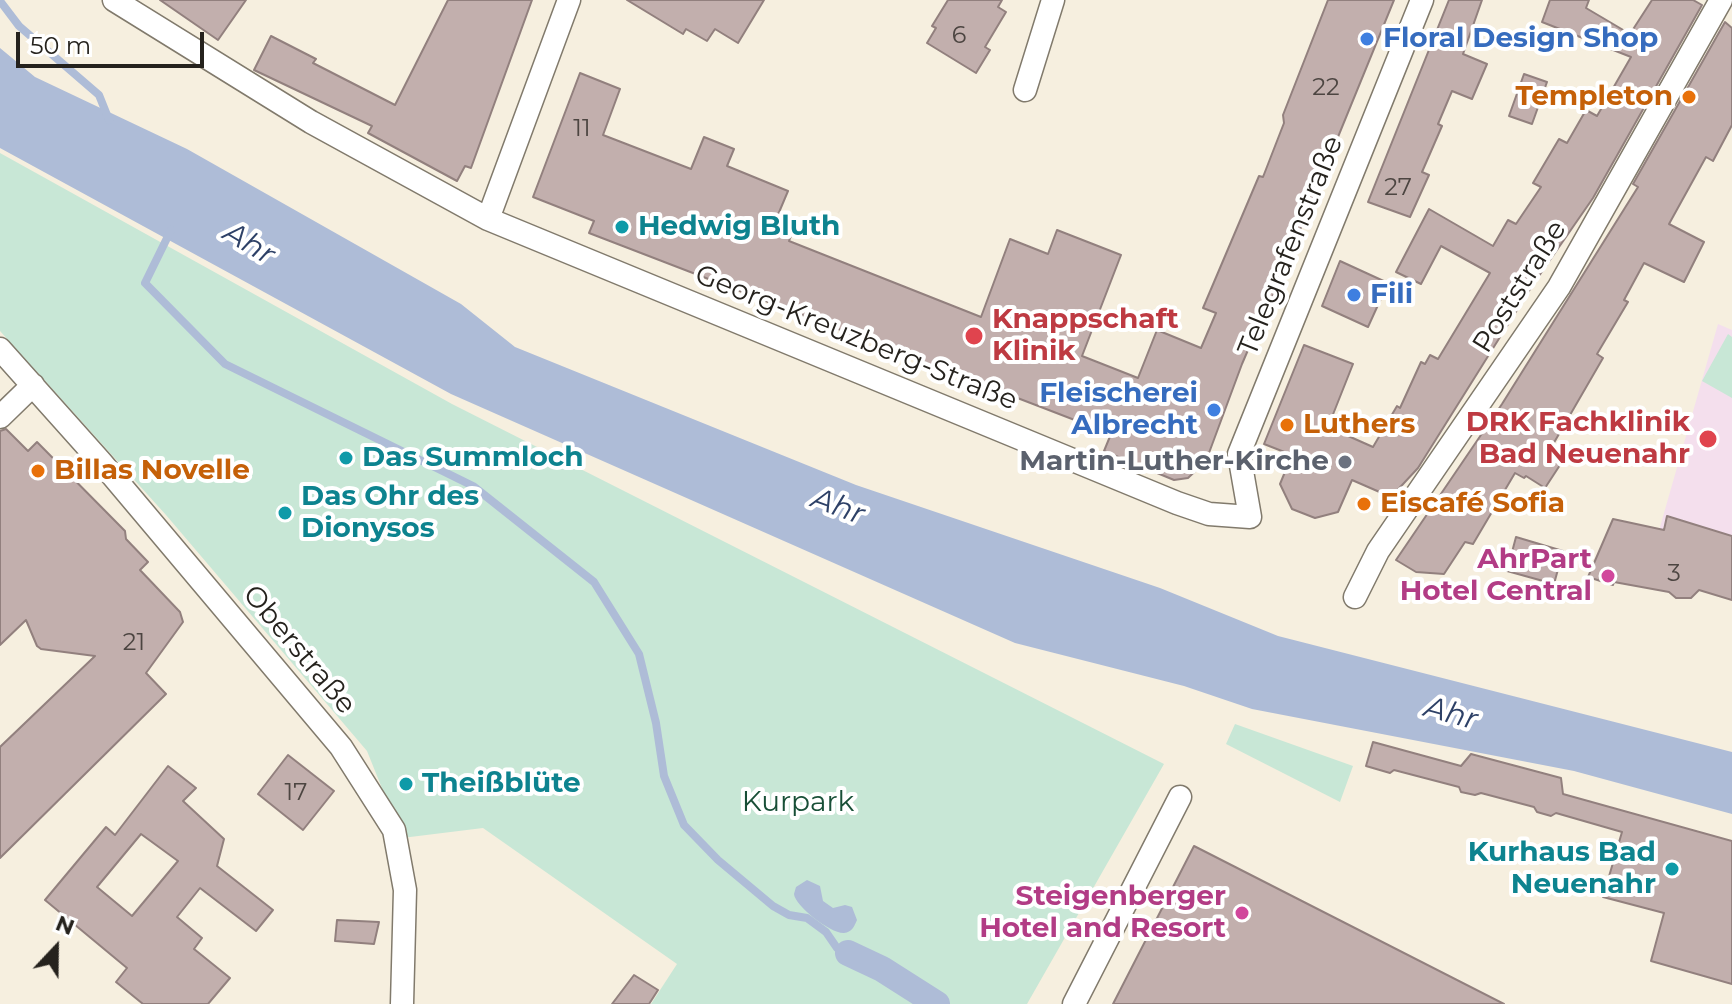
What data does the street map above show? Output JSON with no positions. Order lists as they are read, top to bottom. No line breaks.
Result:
{"streets":{"street":["Telegrafenstraße","Poststraße","Georg-Kreuzberg-Straße","Oberstraße"]},"crossings":[["Telegrafenstraße","Georg-Kreuzberg-Straße"]],"water":["Ahr"],"parks":["Kurpark"],"places":["Floral Design Shop","Templeton","Hedwig Bluth","Fili","Knappschaft Klinik","Fleischerei Albrecht","Luthers","DRK Fachklinik Bad Neuenahr","Das Summloch","Martin-Luther-Kirche","Billas Novelle","Eiscafé Sofia","Das Ohr des Dionysos","AhrPart Hotel Central","Theißblüte","Kurhaus Bad Neuenahr","Steigenberger Hotel and Resort"],"house_numbers":["6","22","11","27","3","21","17"],"scale_bar":"50 m","north":"top"}
